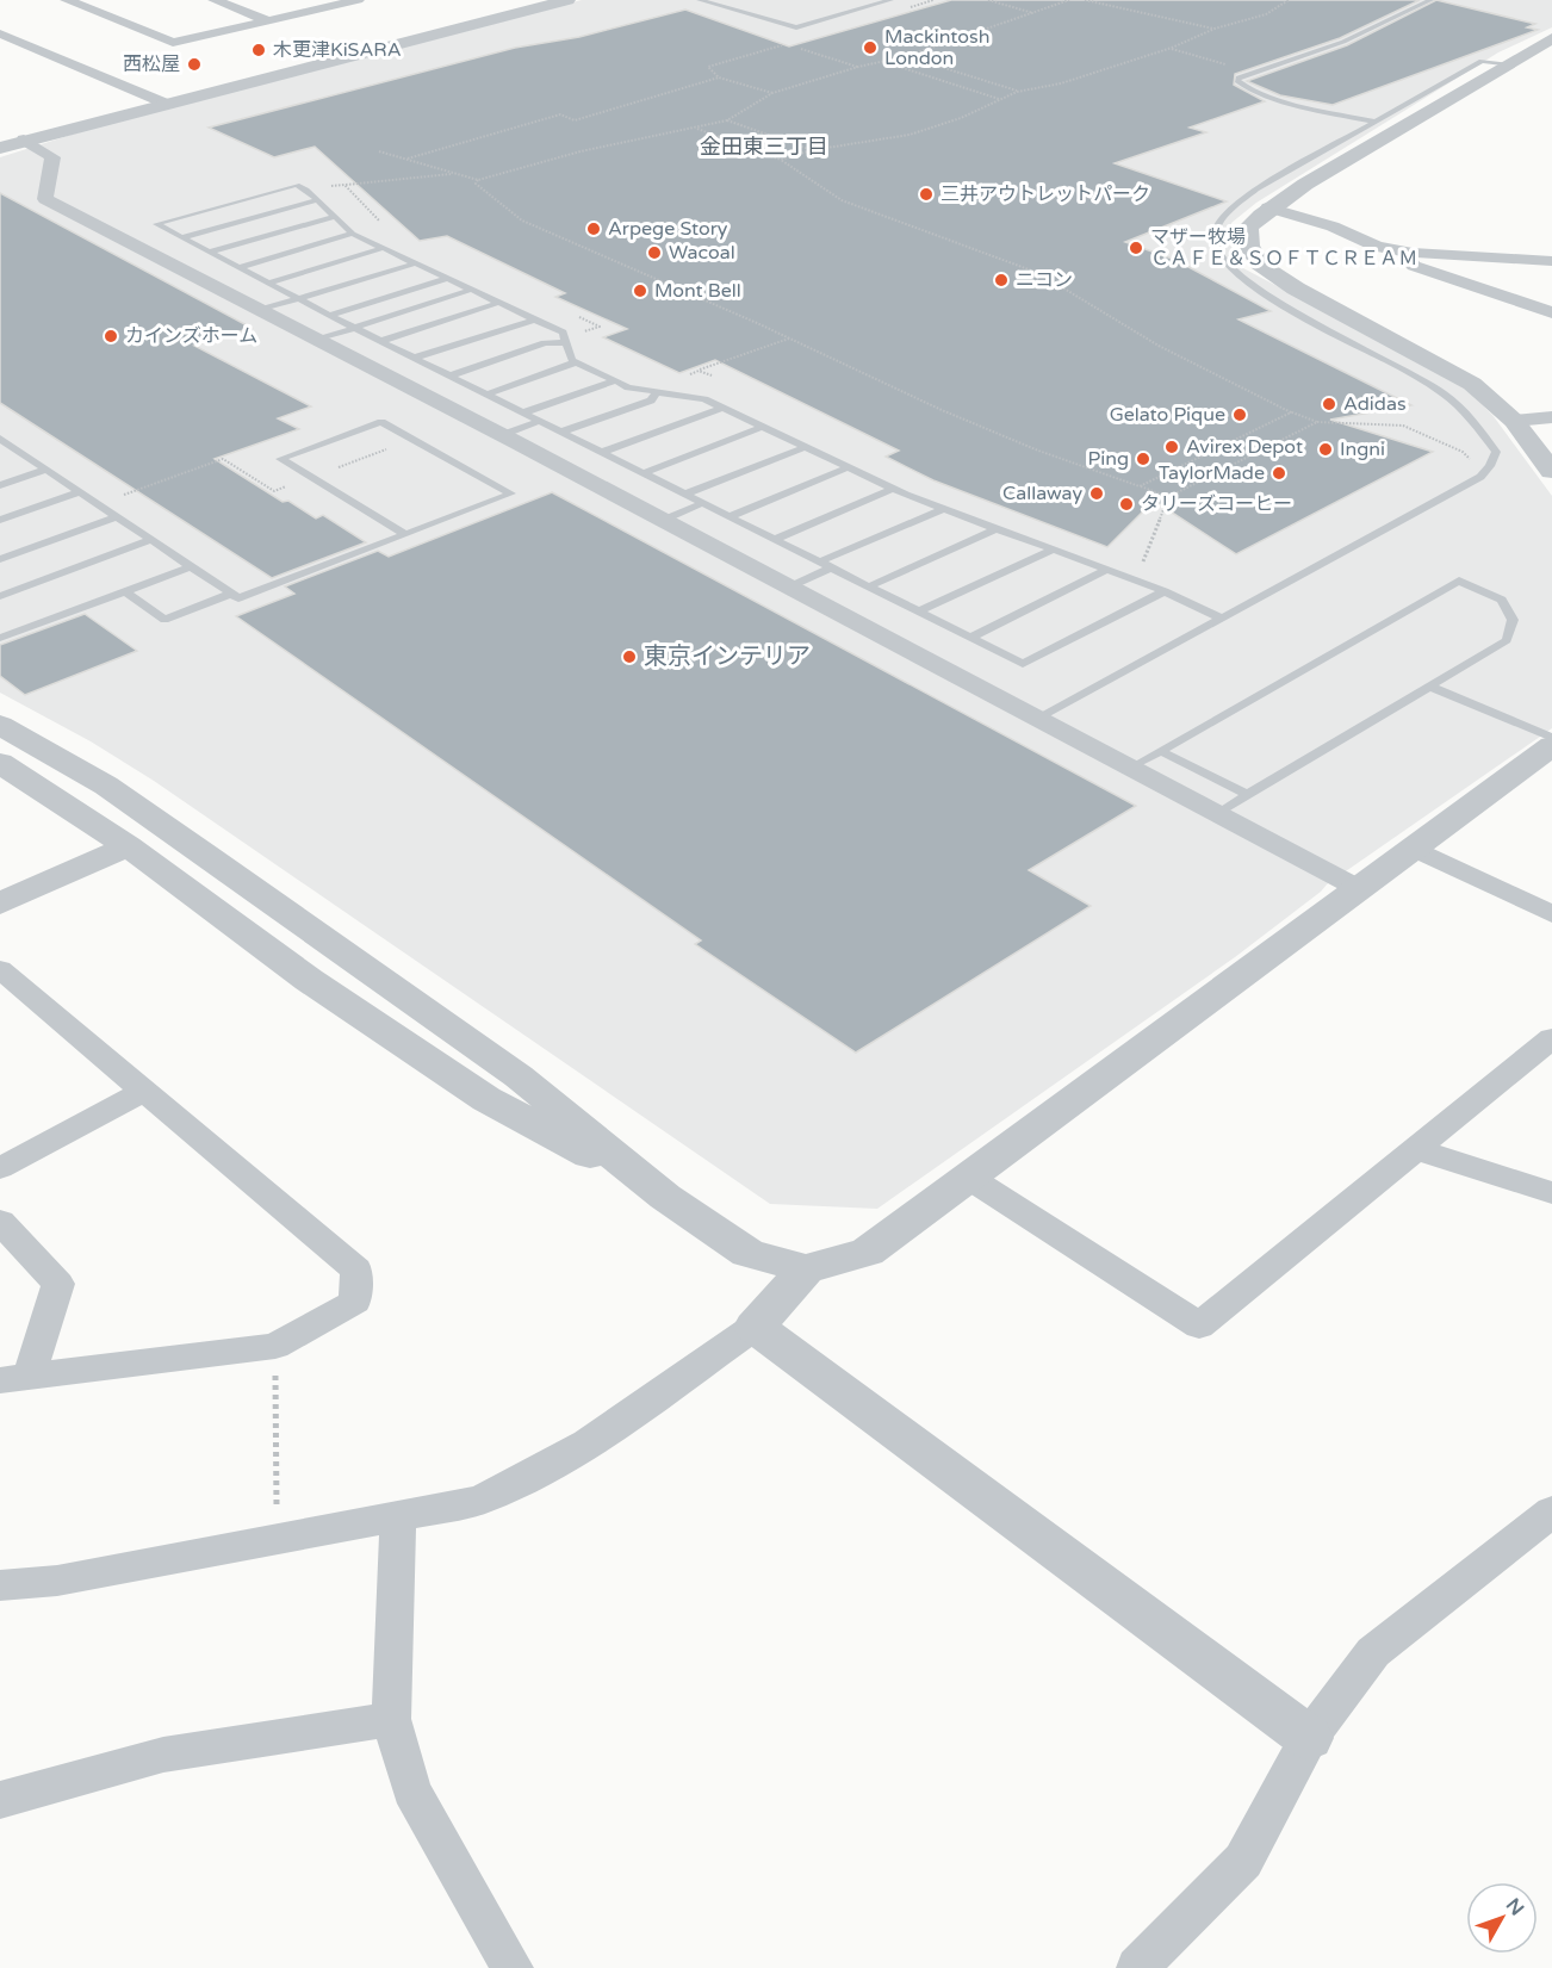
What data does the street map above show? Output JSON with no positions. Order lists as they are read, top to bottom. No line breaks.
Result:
{"districts":["金田東三丁目"],"places":["Mackintosh London","木更津KiSARA","西松屋","三井アウトレットパーク","Arpege Story","マザー牧場 ＣＡＦＥ＆ＳＯＦＴＣＲＥＡＭ","Wacoal","ニコン","Mont Bell","カインズホーム","Adidas","Gelato Pique","Avirex Depot","Ingni","Ping","TaylorMade","Callaway","タリーズコーヒー","東京インテリア"],"north":"top right"}
